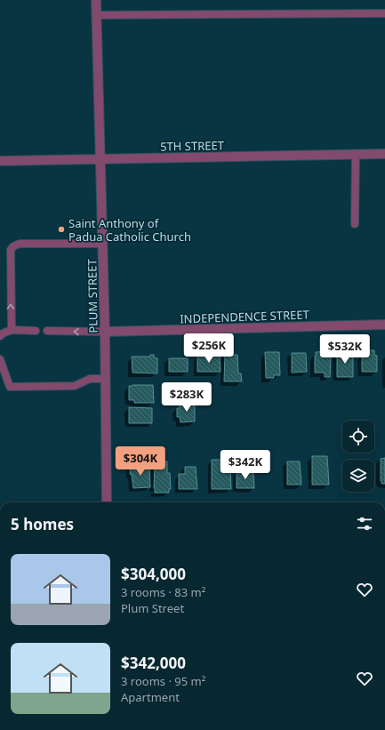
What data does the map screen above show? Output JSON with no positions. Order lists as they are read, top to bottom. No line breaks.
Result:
{"streets":{"street":["5TH STREET","PLUM STREET","INDEPENDENCE STREET"]},"crossings":[["5TH STREET","PLUM STREET"],["PLUM STREET","INDEPENDENCE STREET"]],"places":["Saint Anthony of Padua Catholic Church"],"page":{"price":["$256K","$532K","$283K","$304K","$342K"],"heading":"5 homes","list":[{"name":"$304,000","note":"3 rooms · 83 m² · Plum Street"},{"name":"$342,000","note":"3 rooms · 95 m² · Apartment"}]}}
